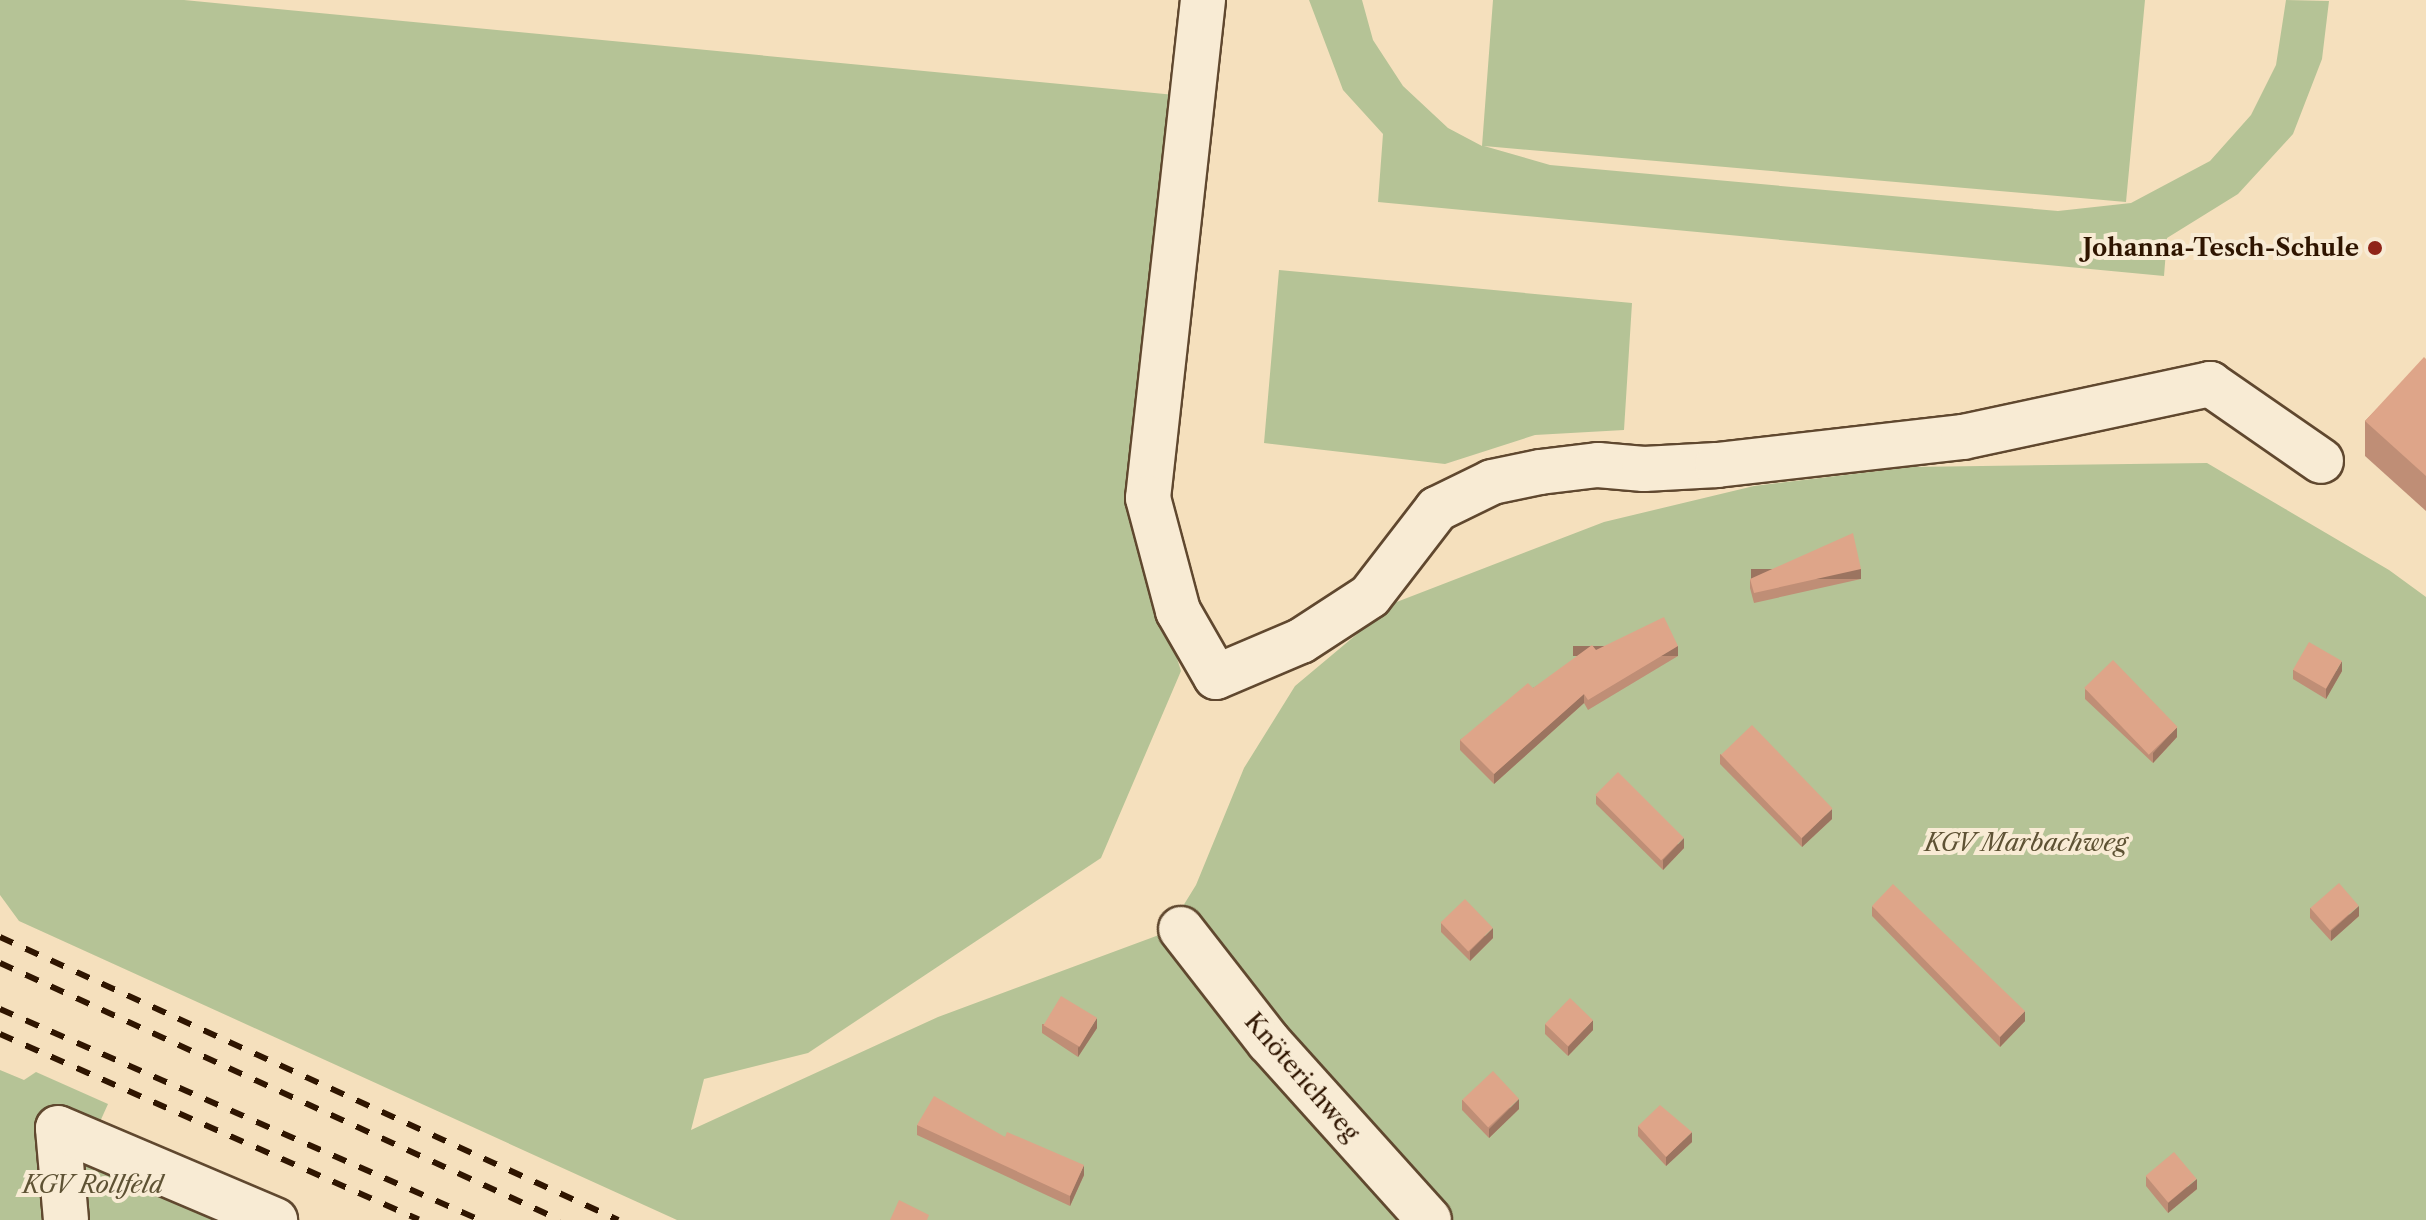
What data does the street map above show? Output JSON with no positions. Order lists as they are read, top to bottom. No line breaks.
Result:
{"streets":{"lane":["Knöterichweg"]},"parks":["KGV Marbachweg","KGV Rollfeld"],"places":["Johanna-Tesch-Schule"]}
